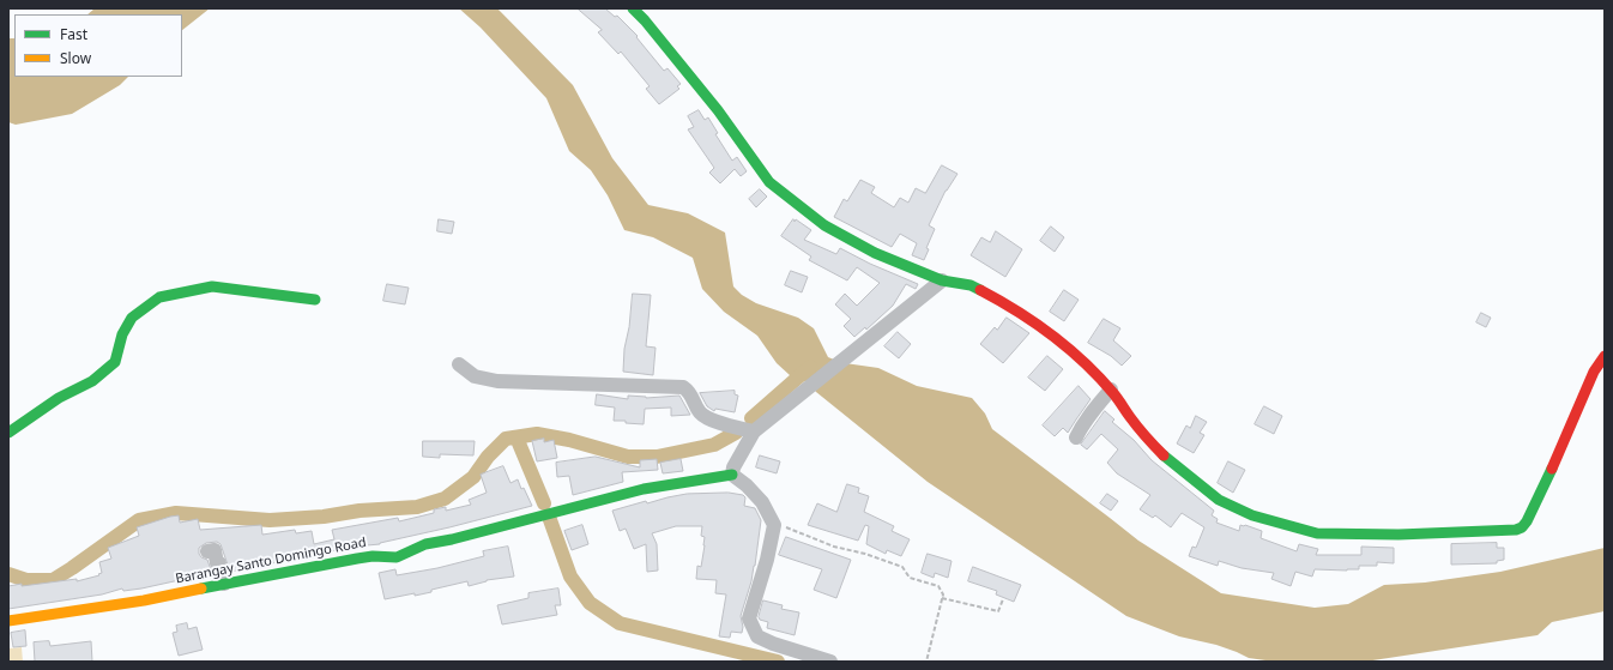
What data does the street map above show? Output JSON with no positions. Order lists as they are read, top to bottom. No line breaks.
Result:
{"streets":{"street":["Barangay Santo Domingo Road"]},"legend":["Fast","Slow"]}
